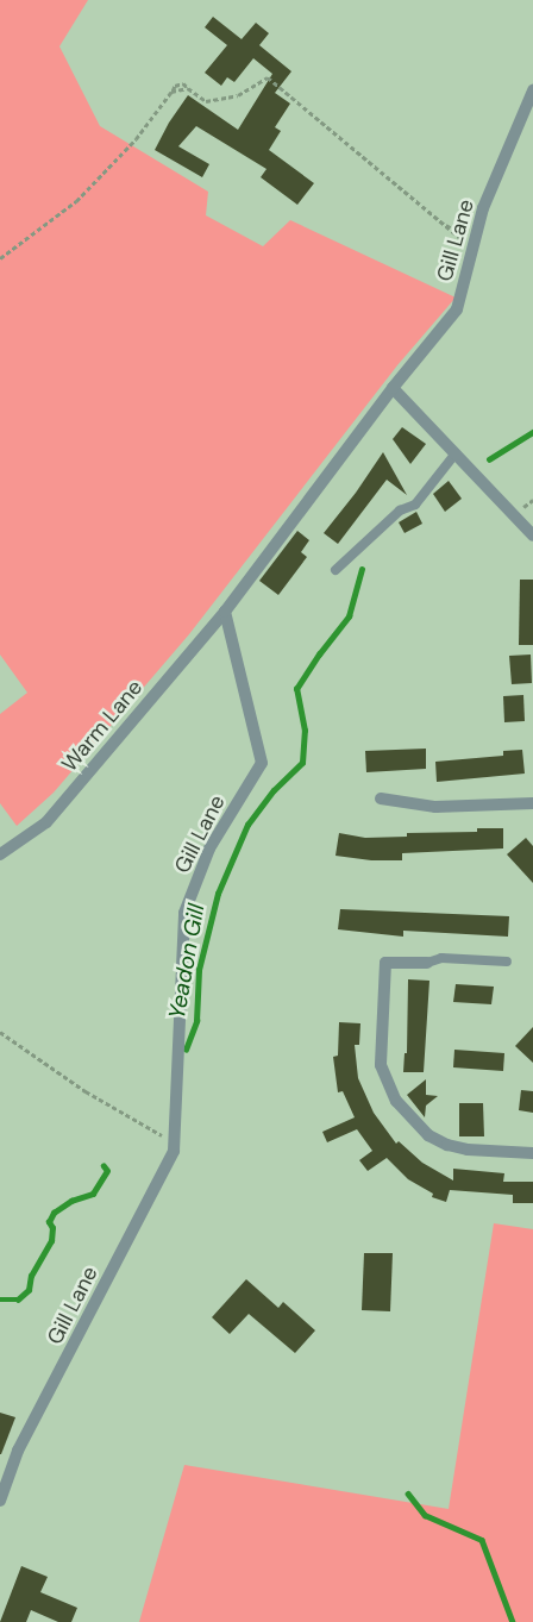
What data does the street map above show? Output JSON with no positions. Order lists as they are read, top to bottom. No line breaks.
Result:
{"streets":{"street":["Gill Lane","Warm Lane"]},"crossings":[["Gill Lane","Warm Lane"]],"water":["Yeadon Gill"]}
